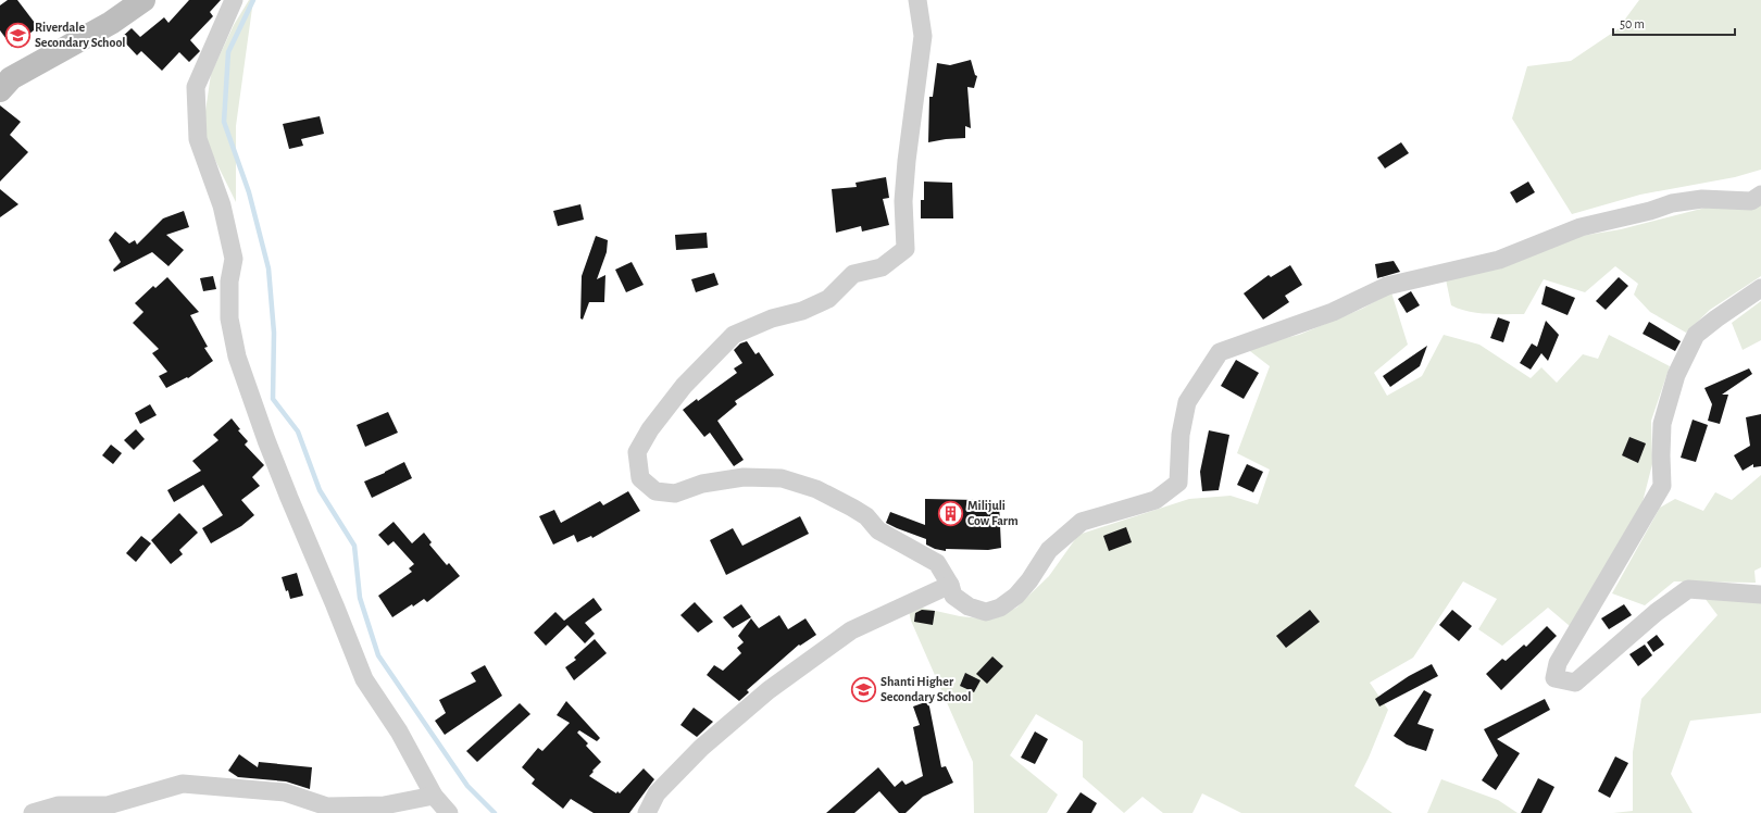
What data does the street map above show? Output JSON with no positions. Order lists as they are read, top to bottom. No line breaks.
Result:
{"places":{"school or university":["Riverdale Secondary School","Shanti Higher Secondary School"],"building":["Milijuli Cow Farm"]},"scale_bar":"50 m"}
